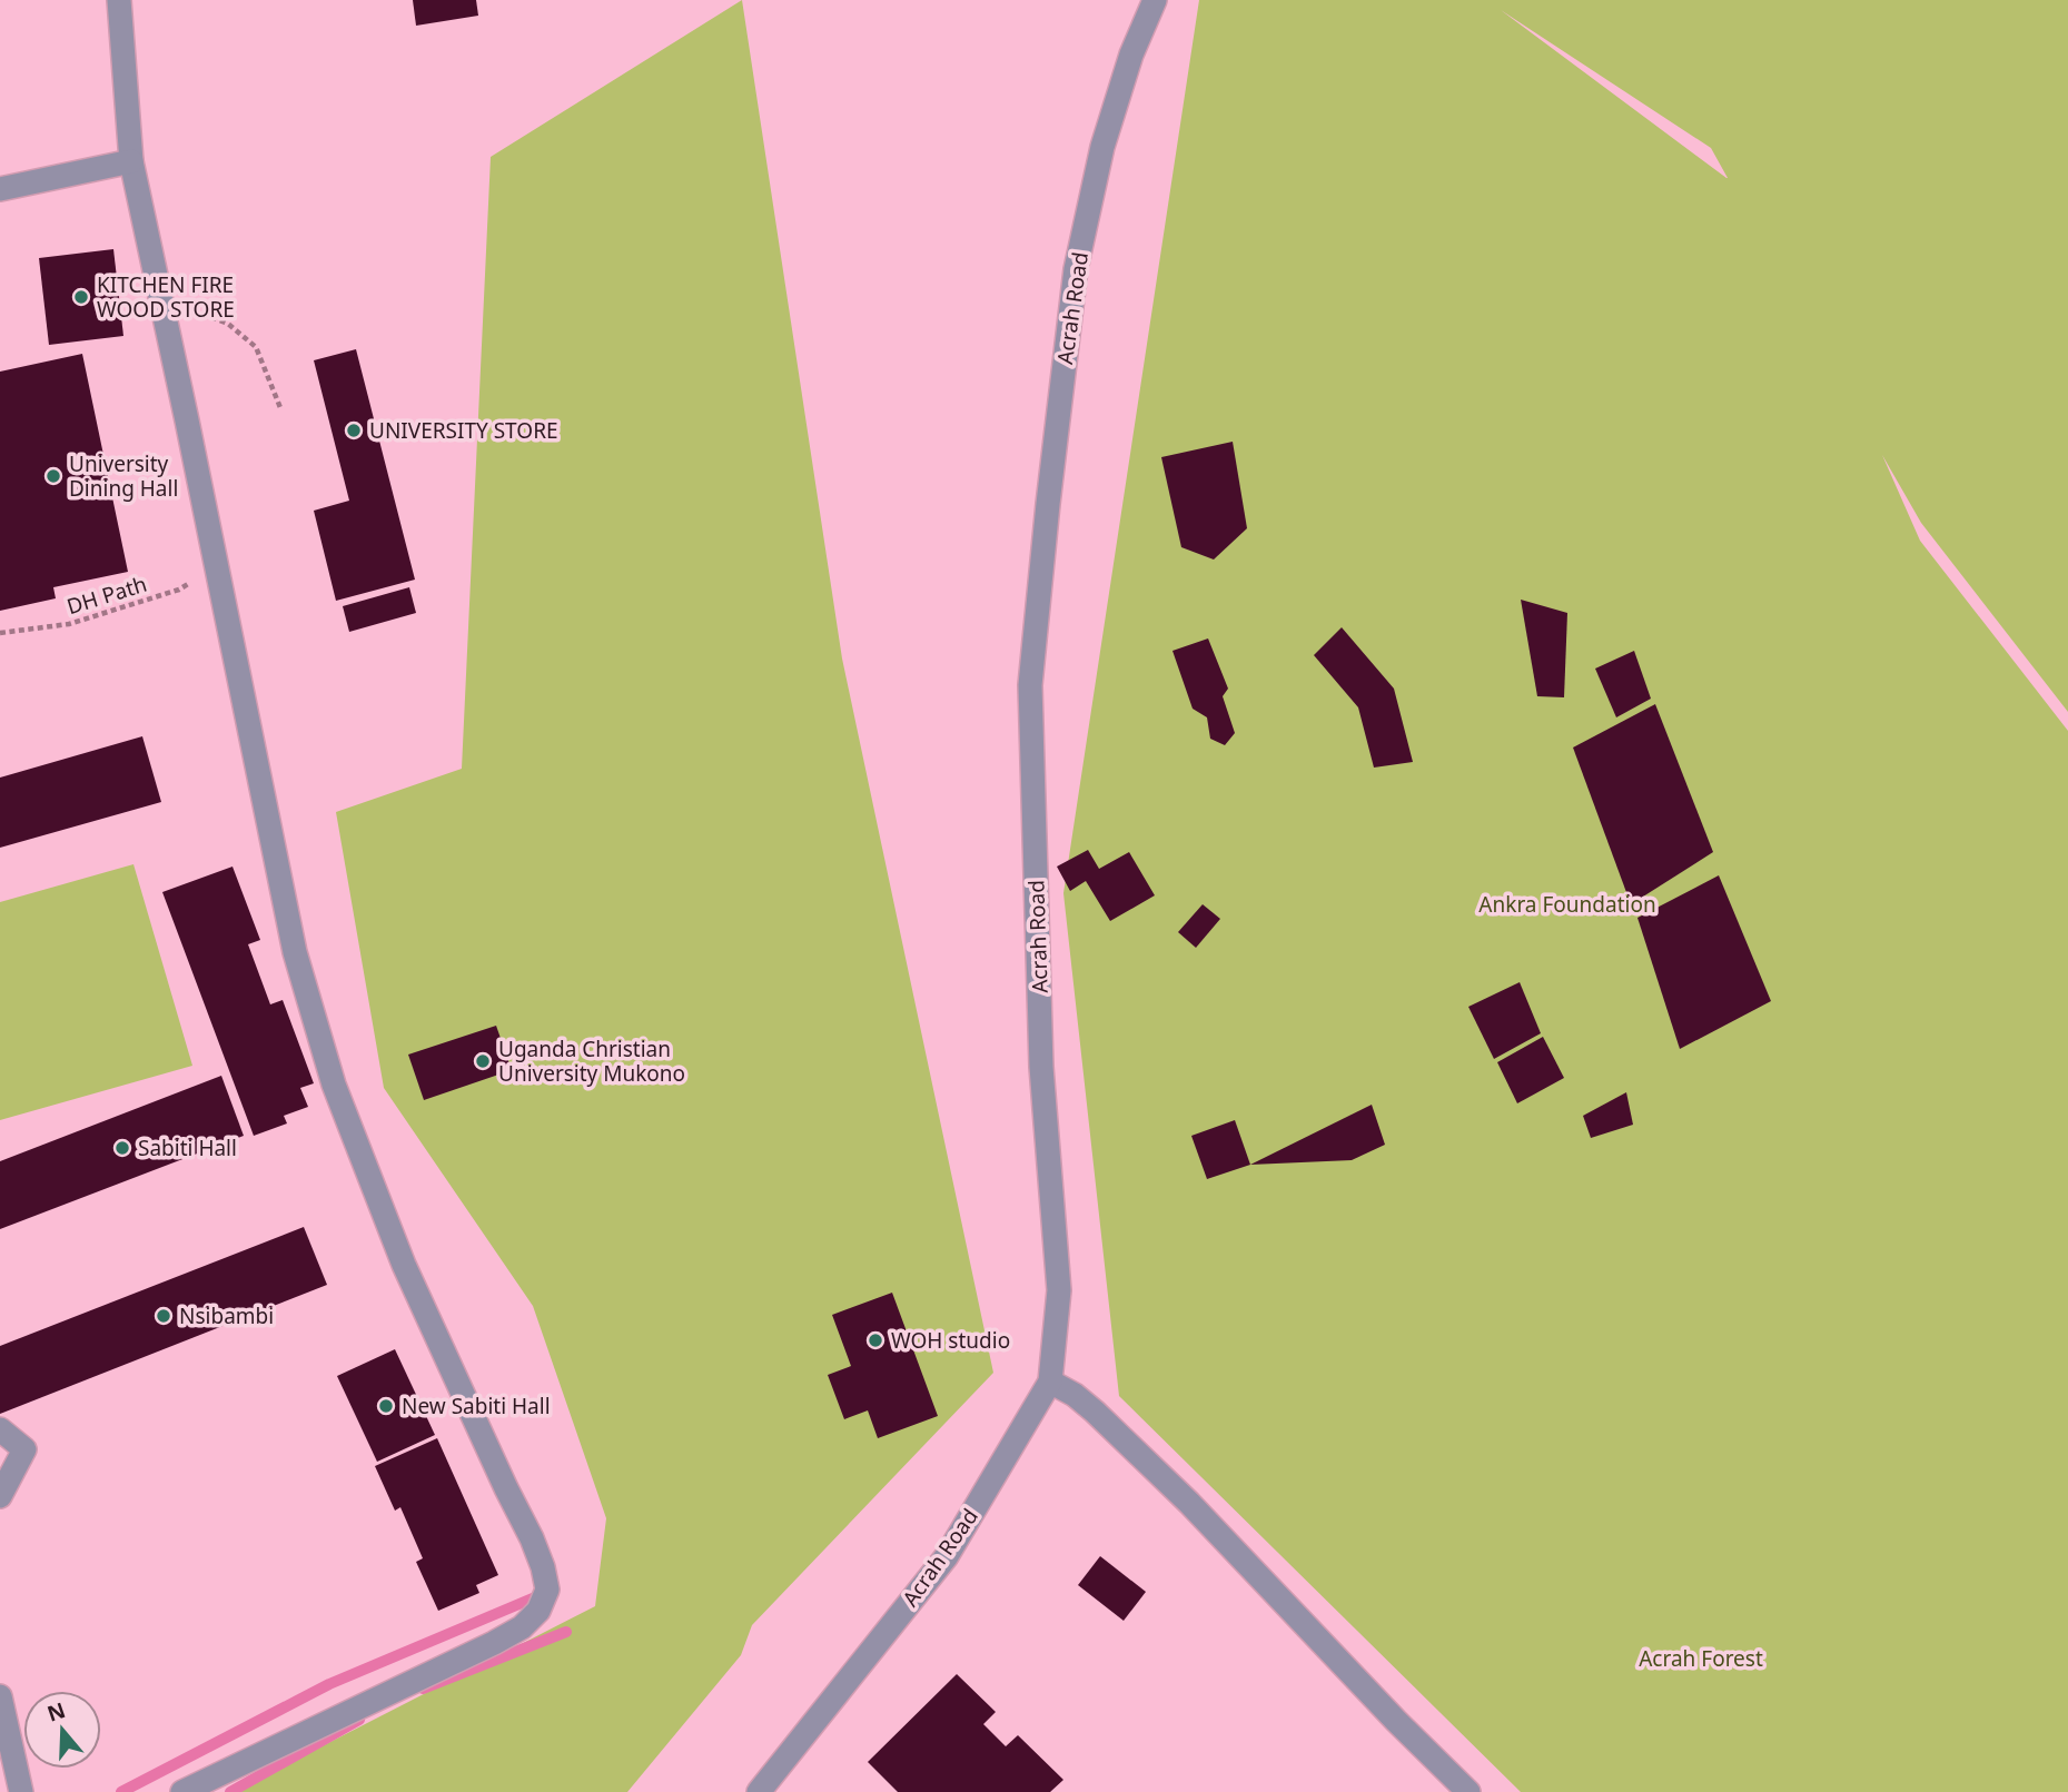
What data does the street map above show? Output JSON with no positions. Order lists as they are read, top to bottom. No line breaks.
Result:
{"streets":{"street":["Acrah Road"],"path":["DH Path"]},"parks":["Ankra Foundation","Acrah Forest"],"places":["KITCHEN FIRE WOOD STORE","UNIVERSITY STORE","University Dining Hall","Uganda Christian University Mukono","Sabiti Hall","Nsibambi","WOH studio","New Sabiti Hall"],"north":"top"}
